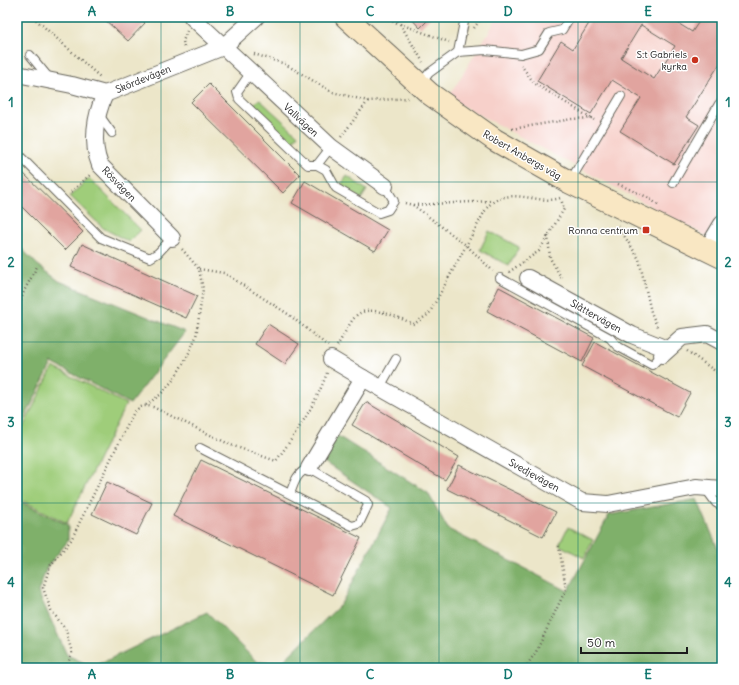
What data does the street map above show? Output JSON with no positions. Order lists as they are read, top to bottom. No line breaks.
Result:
{"streets":{"street":["Skördevägen","Vallvägen","Robert Anbergs väg","Rösvägen","Slåttervägen","Svedjevägen"]},"crossings":[["Skördevägen","Vallvägen"],["Skördevägen","Rösvägen"]],"places":{"other":["S:t Gabriels kyrka"],"transit":["Ronna centrum"]},"scale_bar":"50 m","grid":{"columns":["A","B","C","D","E"],"rows":["1","2","3","4"]}}
